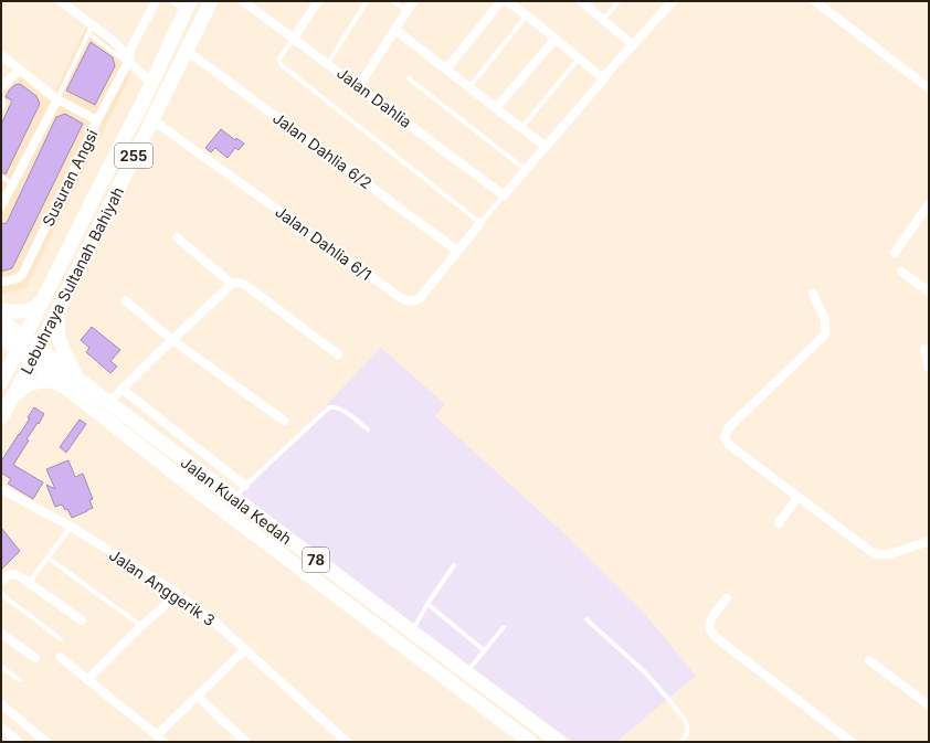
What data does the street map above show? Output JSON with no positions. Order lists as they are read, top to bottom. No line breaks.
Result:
{"streets":{"main road":["255","Lebuhraya Sultanah Bahiyah","Jalan Kuala Kedah","78"],"street":["Jalan Dahlia","Jalan Dahlia 6/2","Susuran Angsi","Jalan Dahlia 6/1","Jalan Anggerik 3"]},"crossings":[["Jalan Dahlia 6/2","Jalan Dahlia 6/1"],["Jalan Dahlia 6/2","Lebuhraya Sultanah Bahiyah"],["Jalan Dahlia 6/1","Lebuhraya Sultanah Bahiyah"],["Lebuhraya Sultanah Bahiyah","Jalan Kuala Kedah"]]}
